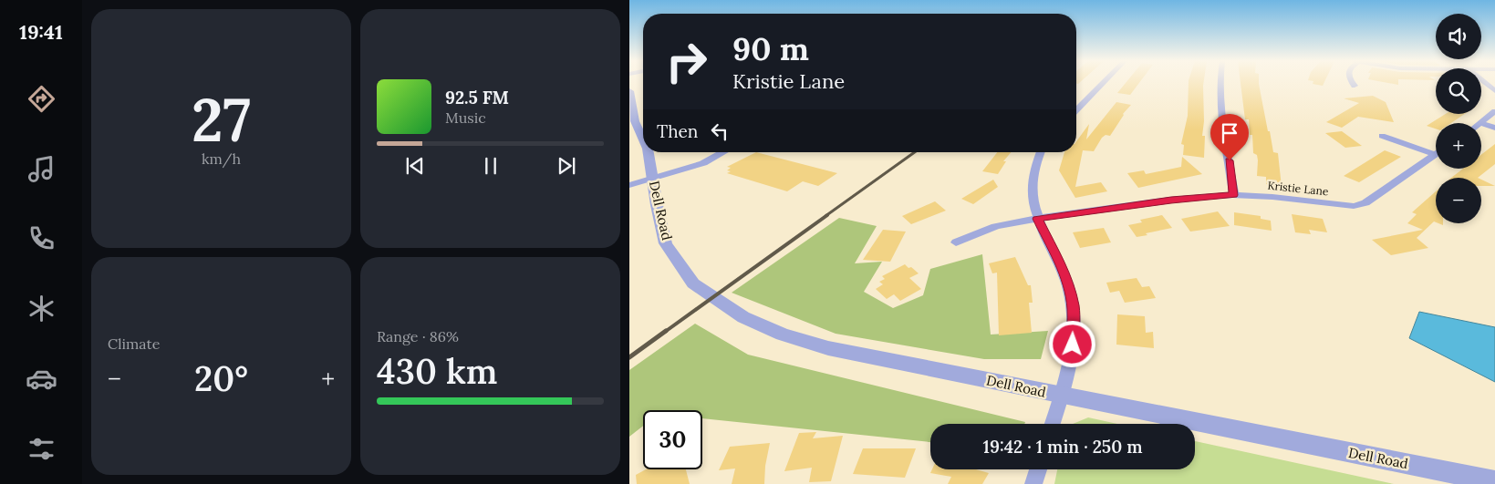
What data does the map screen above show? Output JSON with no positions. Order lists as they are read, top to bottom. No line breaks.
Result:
{"streets":{"street":["Kristie Lane","Dell Road"]},"page":{"tabs":"19:41","tile":[["27","km/h"],"Climate",["Range · 86%","430 km"]],"map_buttons":["+","−"],"turn":["90 m","Kristie Lane"],"song":["92.5 FM","Music"],"then":"Then","heat":["−","20°","+"],"limit":"30","trip":"19:42 · 1 min · 250 m"}}
